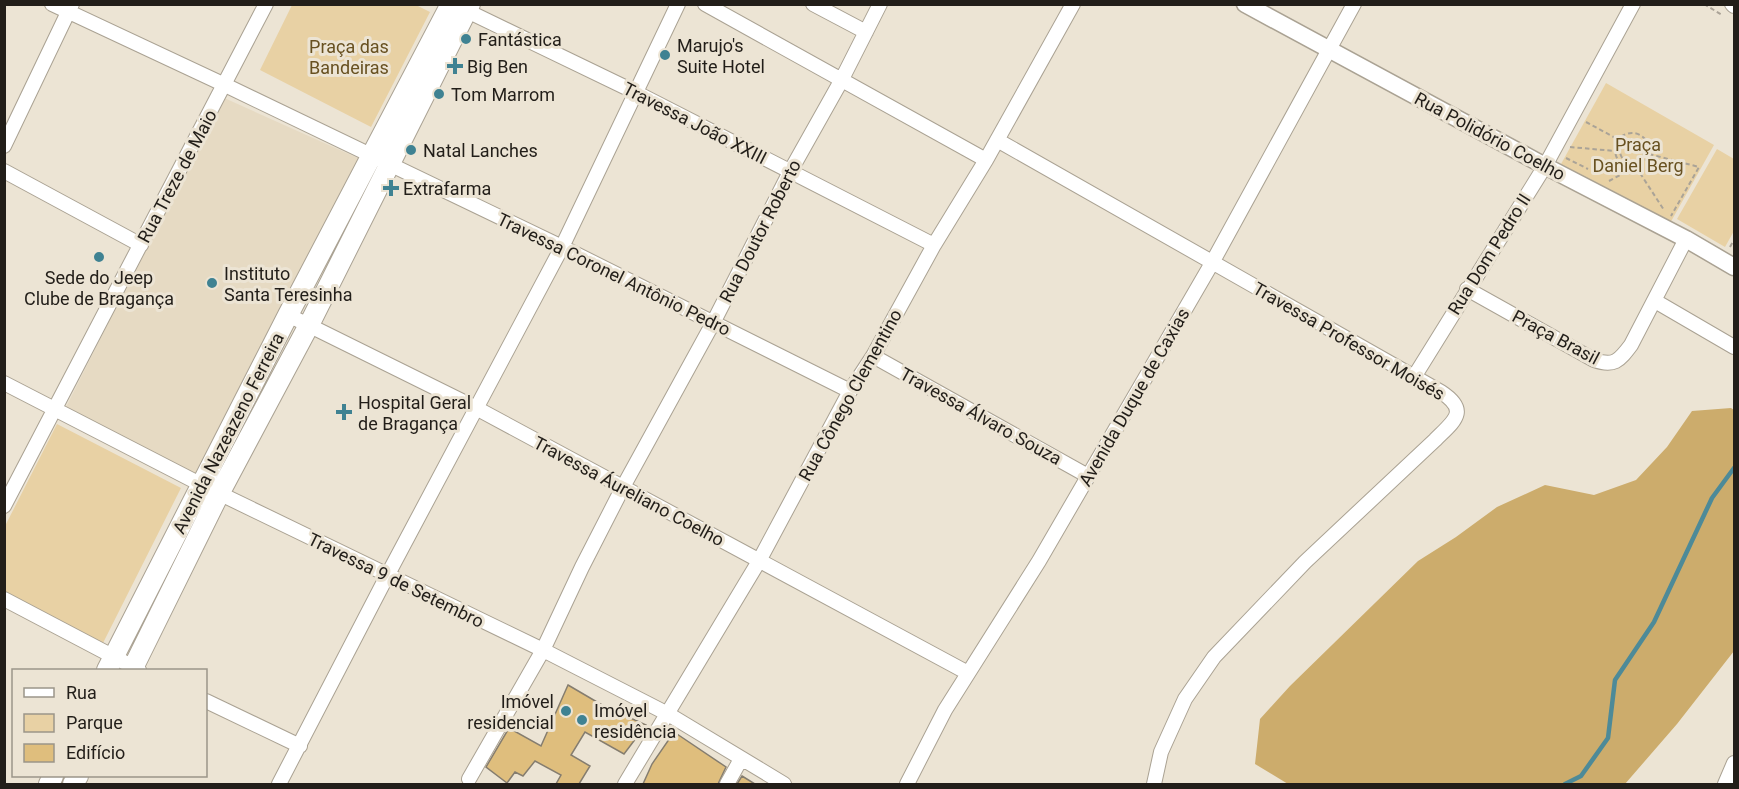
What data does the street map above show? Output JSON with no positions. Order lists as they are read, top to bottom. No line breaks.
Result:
{"streets":{"main road":["Avenida Nazeazeno Ferreira"],"street":["Travessa João XXIII","Rua Polidório Coelho","Rua Treze de Maio","Rua Doutor Roberto","Rua Dom Pedro II","Travessa Coronel Antônio Pedro","Praça Brasil","Travessa Professor Moisés","Rua Cônego Clementino","Avenida Duque de Caxias","Travessa Álvaro Souza","Travessa Áureliano Coelho","Travessa 9 de Setembro"]},"crossings":[["Travessa João XXIII","Rua Doutor Roberto"],["Travessa João XXIII","Rua Cônego Clementino"],["Travessa João XXIII","Avenida Nazeazeno Ferreira"],["Rua Polidório Coelho","Rua Dom Pedro II"],["Rua Polidório Coelho","Praça Brasil"],["Rua Polidório Coelho","Avenida Duque de Caxias"],["Rua Treze de Maio","Travessa Coronel Antônio Pedro"],["Rua Treze de Maio","Travessa 9 de Setembro"],["Rua Doutor Roberto","Travessa Coronel Antônio Pedro"],["Rua Doutor Roberto","Travessa Áureliano Coelho"],["Rua Doutor Roberto","Travessa 9 de Setembro"],["Rua Dom Pedro II","Praça Brasil"],["Rua Dom Pedro II","Travessa Professor Moisés"],["Travessa Coronel Antônio Pedro","Rua Cônego Clementino"],["Travessa Coronel Antônio Pedro","Avenida Nazeazeno Ferreira"],["Travessa Professor Moisés","Rua Cônego Clementino"],["Travessa Professor Moisés","Avenida Duque de Caxias"],["Rua Cônego Clementino","Travessa Álvaro Souza"],["Rua Cônego Clementino","Travessa Áureliano Coelho"],["Rua Cônego Clementino","Travessa 9 de Setembro"],["Avenida Duque de Caxias","Travessa Álvaro Souza"],["Avenida Duque de Caxias","Travessa Áureliano Coelho"],["Avenida Nazeazeno Ferreira","Travessa Áureliano Coelho"],["Avenida Nazeazeno Ferreira","Travessa 9 de Setembro"]],"parks":["Praça das Bandeiras","Praça Daniel Berg"],"places":{"other":["Fantástica","Marujo's Suite Hotel","Tom Marrom","Natal Lanches","Sede do Jeep Clube de Bragança","Instituto Santa Teresinha","Imóvel residencial","Imóvel residência"],"health":["Big Ben","Extrafarma","Hospital Geral de Bragança"]},"legend":["Rua","Parque","Edifício"]}
